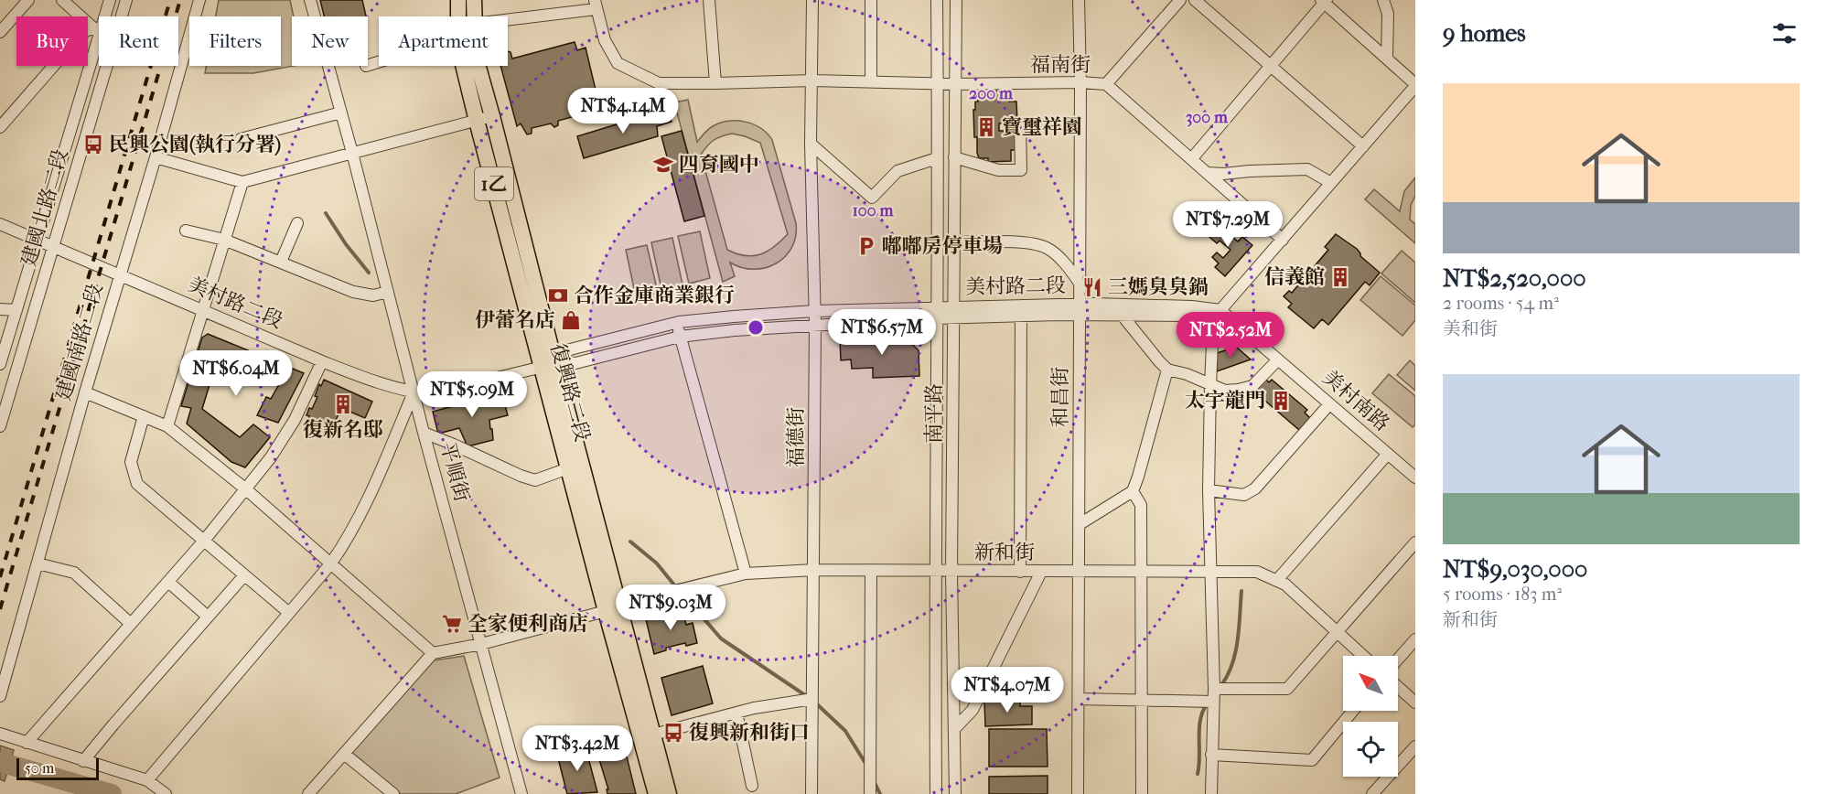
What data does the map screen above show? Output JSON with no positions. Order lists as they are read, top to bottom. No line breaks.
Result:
{"streets":{"main road":["1乙","復興路二段"],"street":["福南街","建國北路二段","美村路二段","建國南路二段","和昌街","美村南路","南平路","福德街","平順街","新和街"]},"crossings":[["福南街","和昌街"],["福南街","南平路"],["福南街","福德街"],["建國北路二段","美村路二段"],["美村路二段","建國南路二段"],["美村路二段","復興路二段"],["美村路二段","和昌街"],["美村路二段","美村南路"],["美村路二段","南平路"],["美村路二段","福德街"],["美村路二段","平順街"],["復興路二段","新和街"],["和昌街","新和街"],["南平路","新和街"],["福德街","新和街"],["平順街","新和街"]],"places":{"building":["寶璽祥園","信義館","太宇龍門","復新名邸"],"bus stop":["民興公園(執行分署)","復興新和街口"],"school or university":["四育國中"],"parking":["嘟嘟房停車場"],"restaurant":["三媽臭臭鍋"],"bank":["合作金庫商業銀行"],"shop":["伊蕾名店"],"supermarket":["全家便利商店"]},"scale_bar":"50 m","north":"top left","page":{"heading":"9 homes","chip":["Buy","Rent","Filters","New","Apartment"],"list":[{"name":"NT$2,520,000","note":"2 rooms · 54 m² · 美和街"},{"name":"NT$9,030,000","note":"5 rooms · 183 m² · 新和街"}],"price":["NT$4.14M","NT$7.29M","NT$6.57M","NT$2.52M","NT$6.04M","NT$5.09M","NT$9.03M","NT$4.07M","NT$3.42M"],"scale":"50 m"},"rings":["200 m","300 m","100 m"]}
